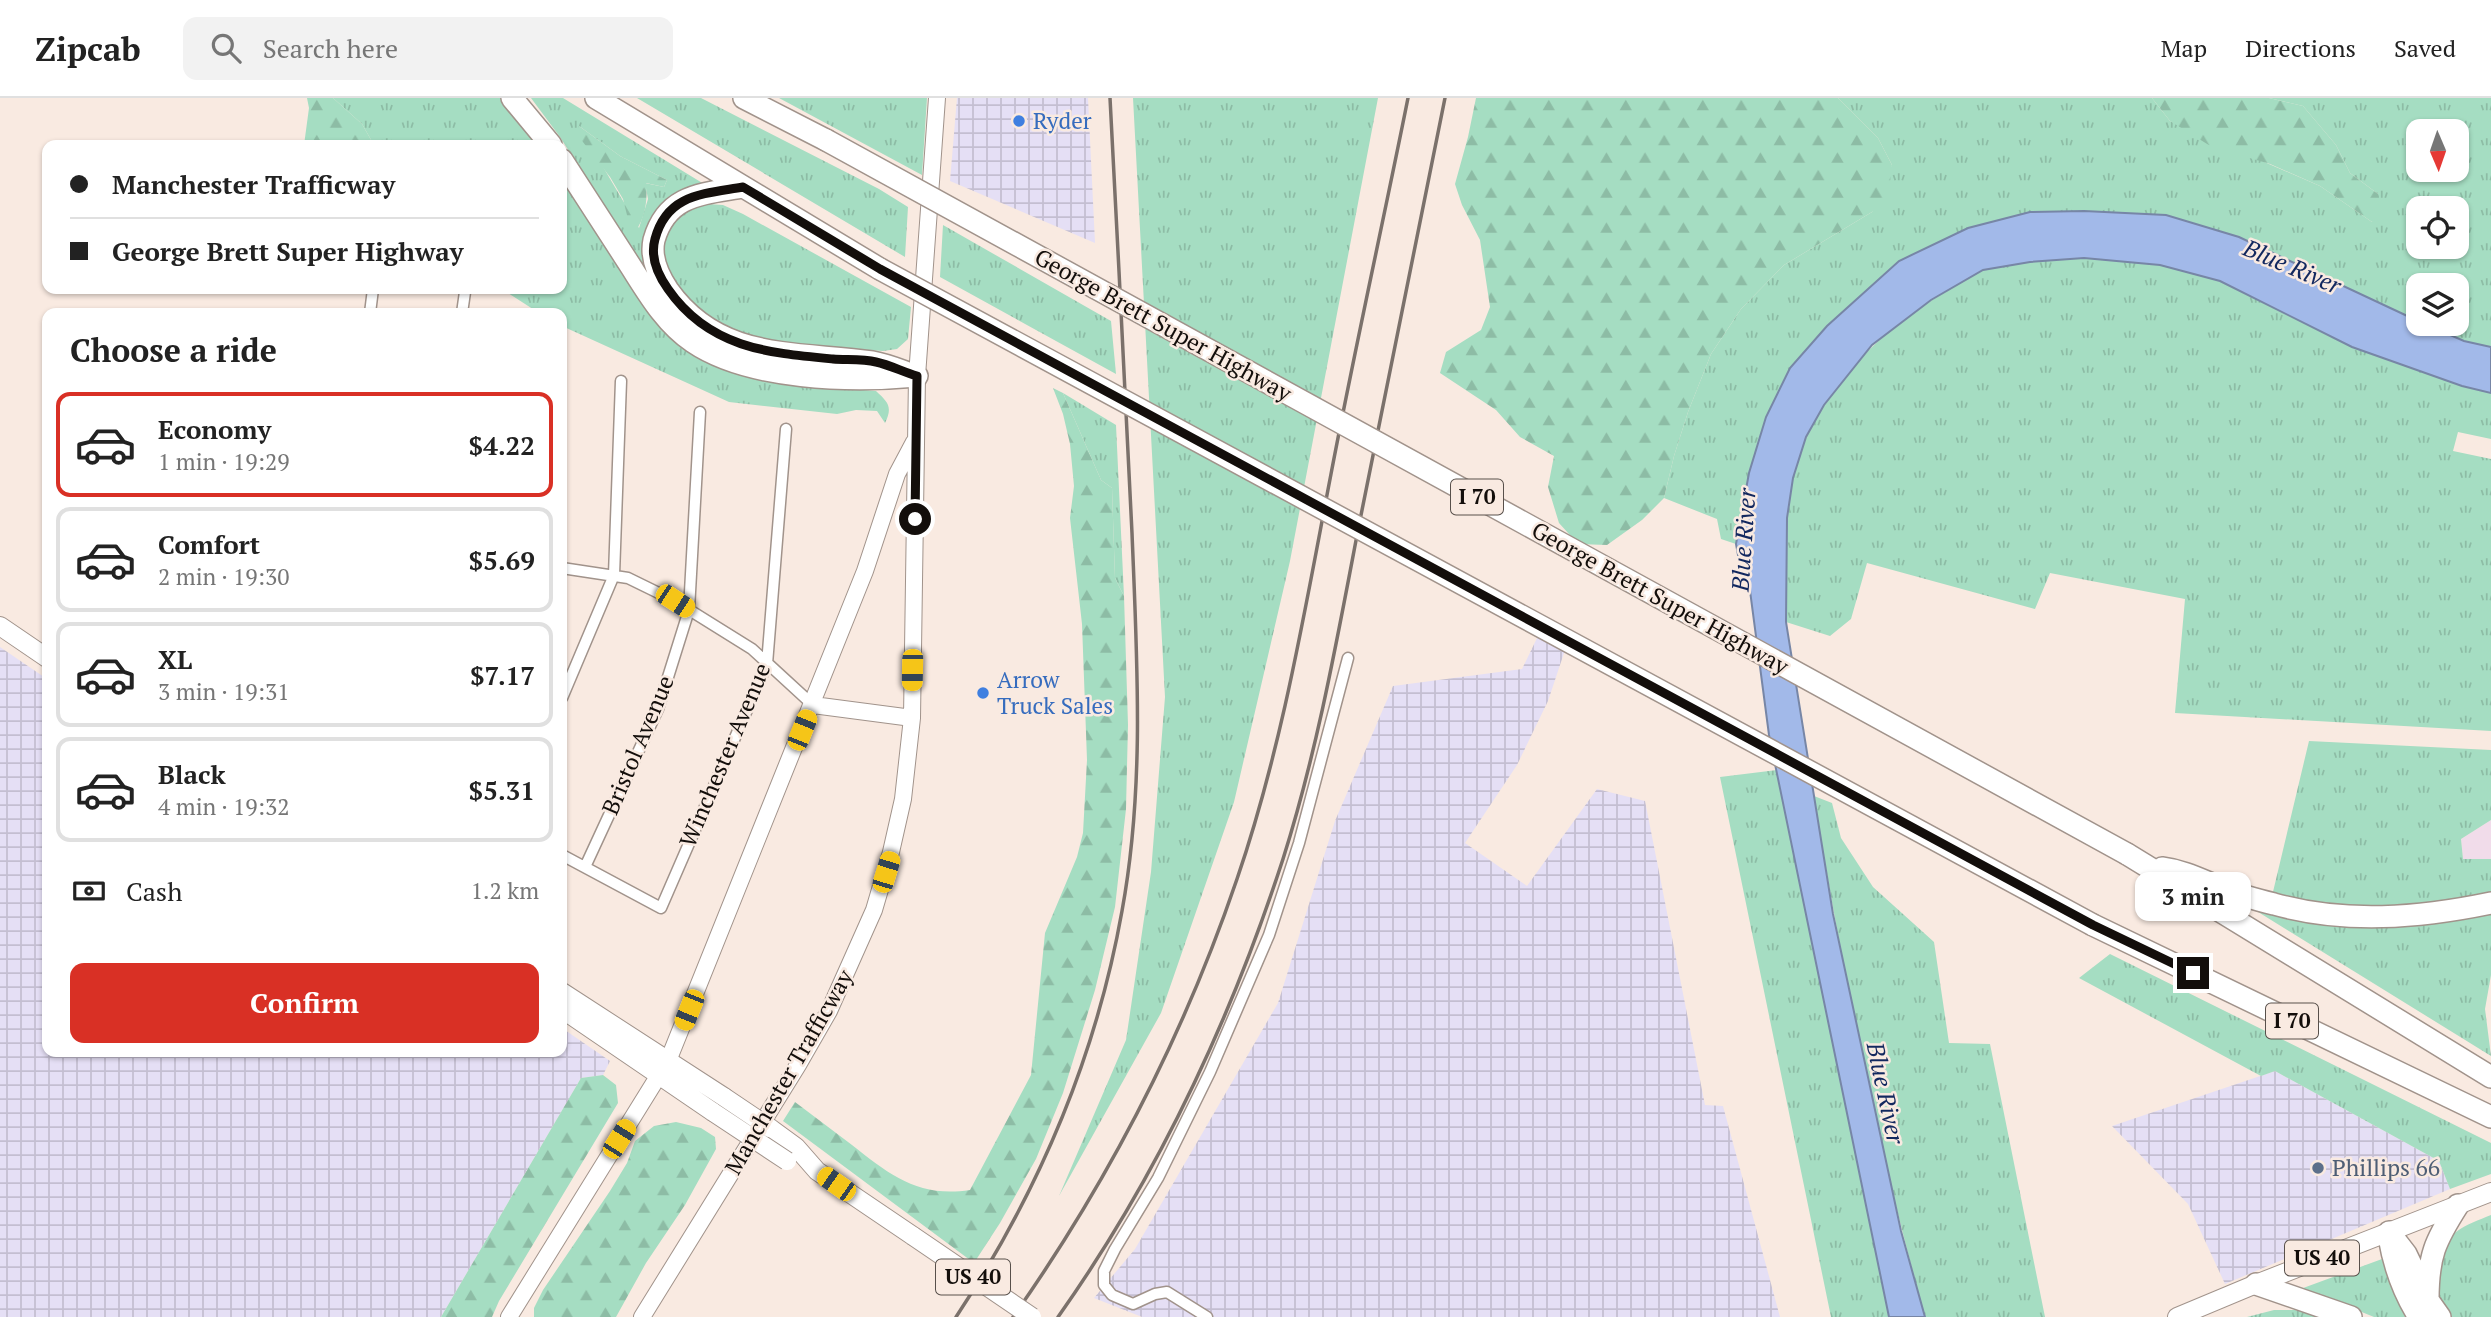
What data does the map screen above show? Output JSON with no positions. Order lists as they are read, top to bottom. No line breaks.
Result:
{"streets":{"highway":["George Brett Super Highway","I 70","US 40"],"main road":["Manchester Trafficway"],"street":["Bristol Avenue","Winchester Avenue"]},"crossings":[["Bristol Avenue","Winchester Avenue"]],"water":["Blue River"],"places":["Ryder","Arrow Truck Sales","Phillips 66"],"north":"bottom","page":{"header":"Zipcab","search":"Search here","nav":["Map","Directions","Saved"],"banner":["Manchester Trafficway","George Brett Super Highway"],"heading":"Choose a ride","list":[{"name":"Economy","note":"1 min · 19:29","value":"$4.22"},{"name":"Comfort","note":"2 min · 19:30","value":"$5.69"},{"name":"XL","note":"3 min · 19:31","value":"$7.17"},{"name":"Black","note":"4 min · 19:32","value":"$5.31"}],"pay":["Cash","1.2 km"],"bubble":"3 min","buttons":"Confirm"}}
